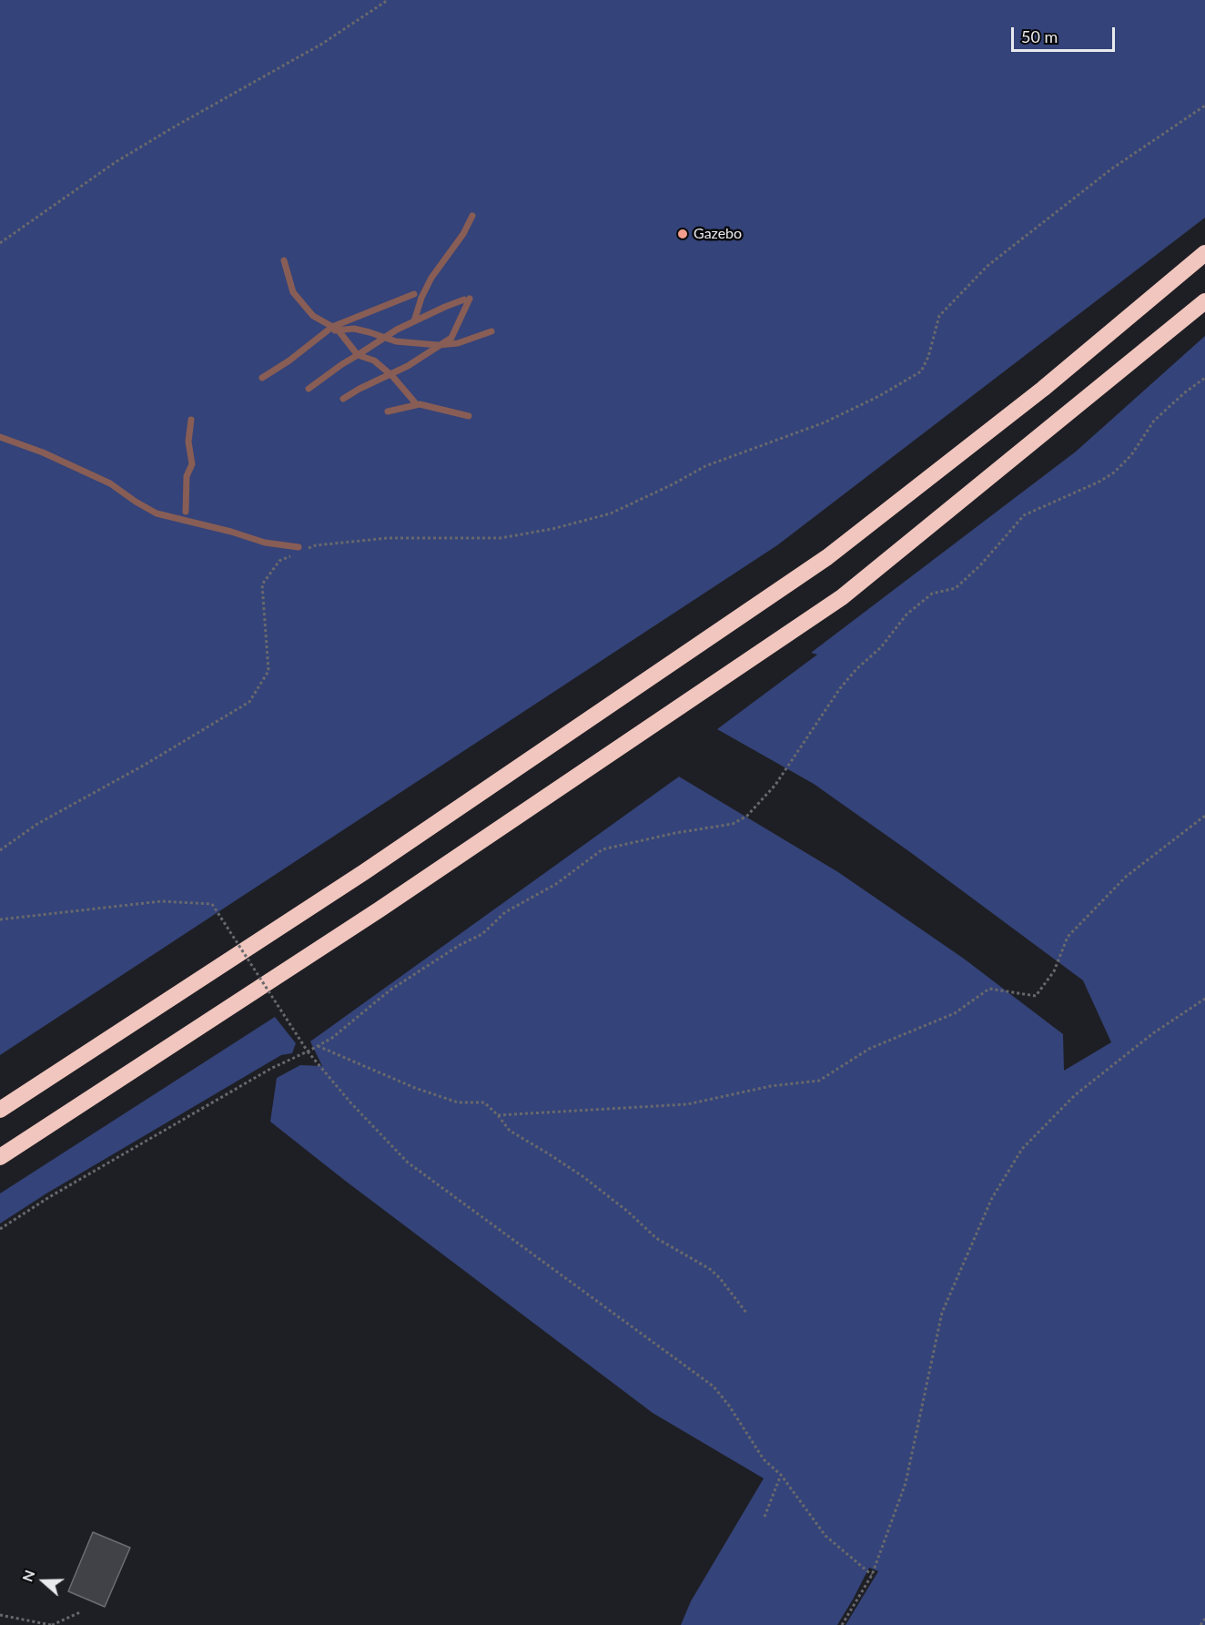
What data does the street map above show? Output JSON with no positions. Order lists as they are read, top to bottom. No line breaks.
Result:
{"places":["Gazebo"],"scale_bar":"50 m","north":"left"}
